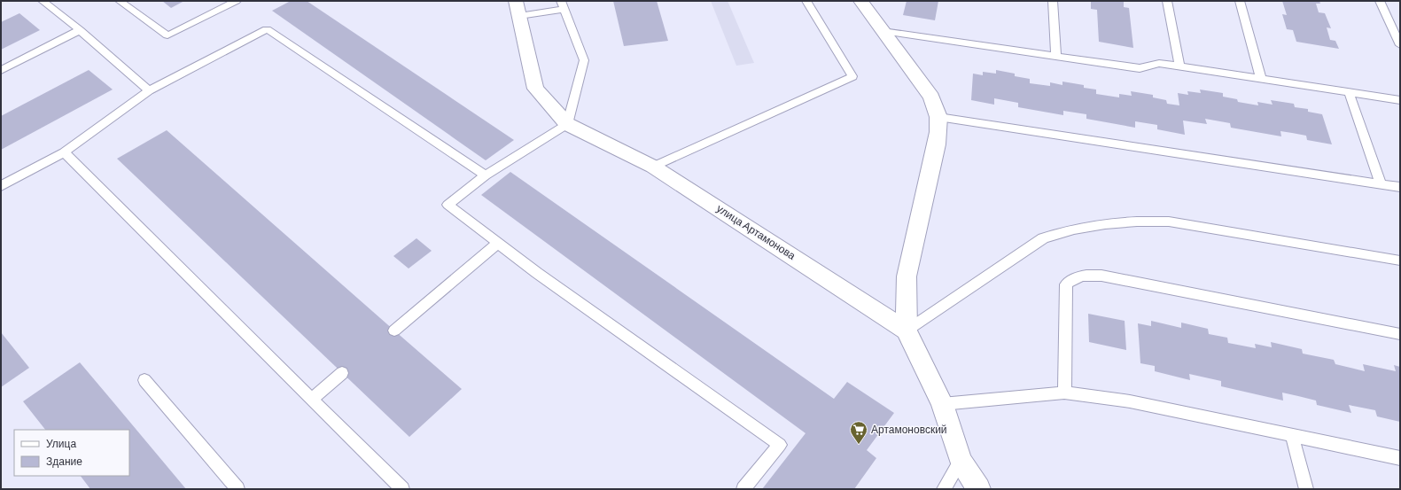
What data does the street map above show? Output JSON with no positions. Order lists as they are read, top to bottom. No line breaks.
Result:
{"streets":{"street":["улица Артамонова"]},"places":{"supermarket":["Артамоновский"]},"legend":["Улица","Здание"]}
